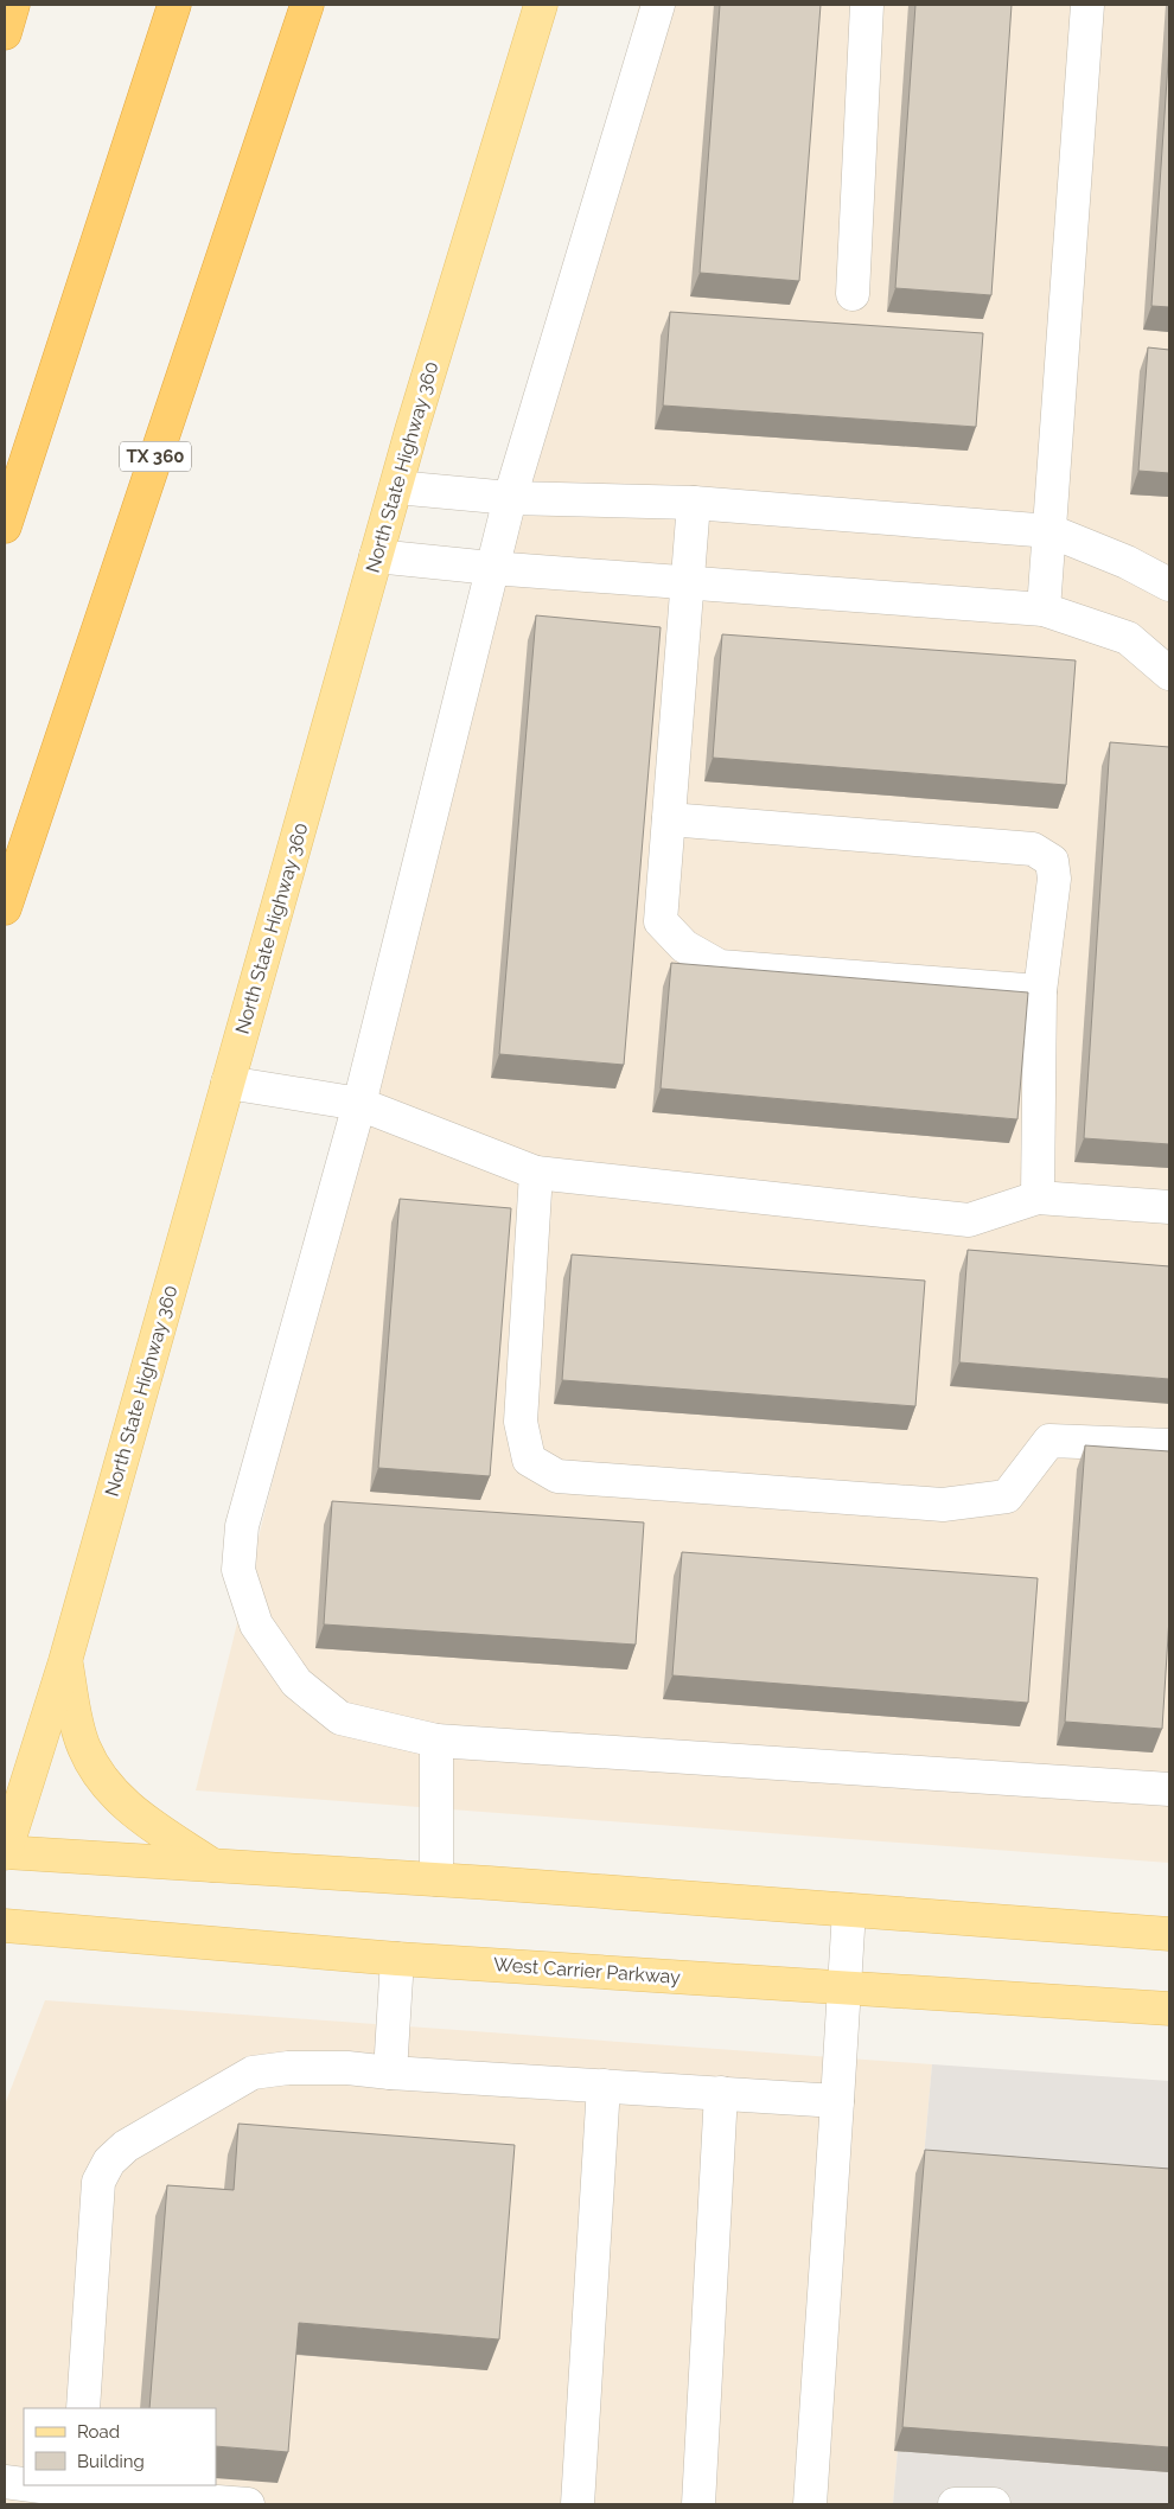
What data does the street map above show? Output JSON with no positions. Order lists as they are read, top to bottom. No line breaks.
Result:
{"streets":{"highway":["TX 360"],"main road":["North State Highway 360","West Carrier Parkway"]},"legend":["Road","Building"]}
